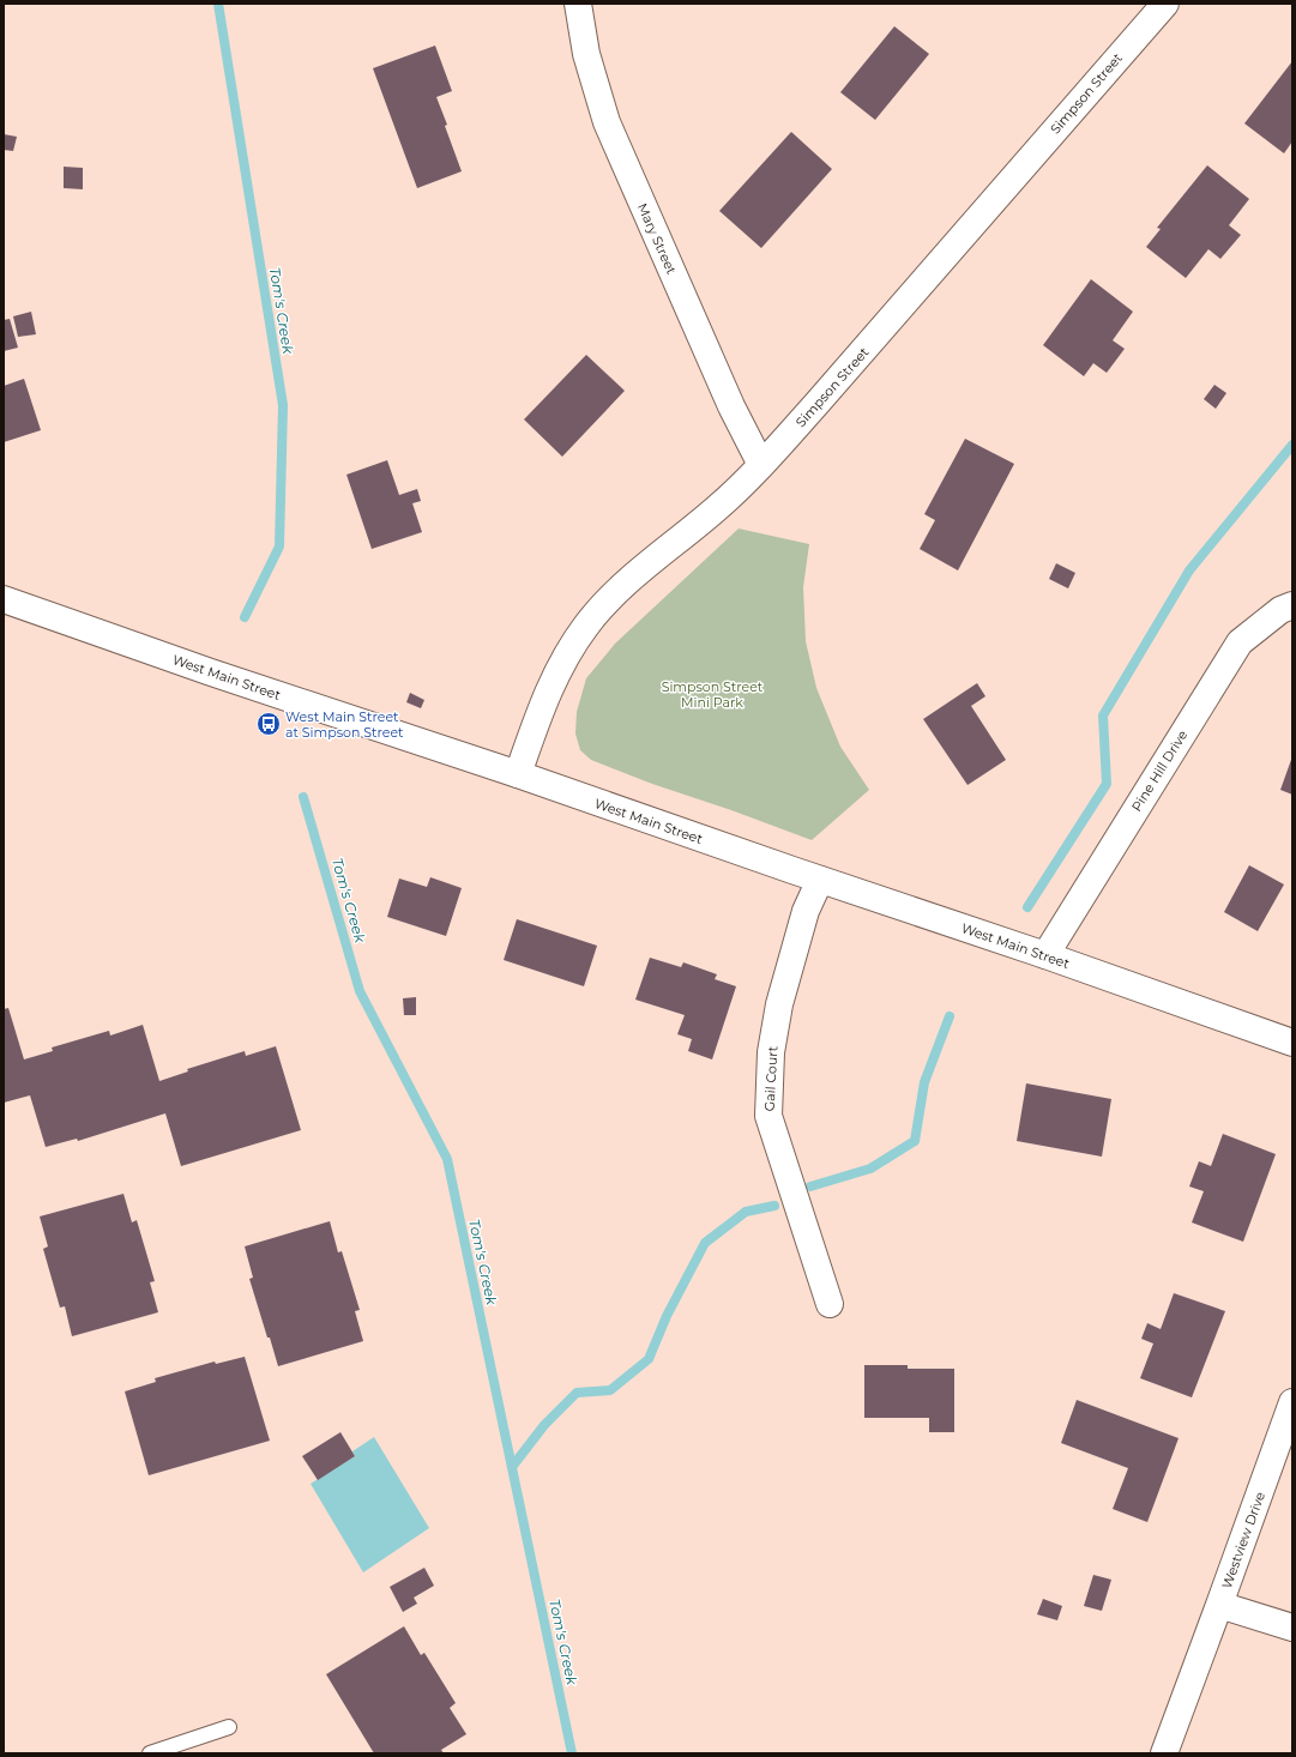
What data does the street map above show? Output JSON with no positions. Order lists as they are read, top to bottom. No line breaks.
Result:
{"streets":{"street":["Simpson Street","Mary Street","West Main Street","Pine Hill Drive","Gail Court","Westview Drive"]},"crossings":[["Simpson Street","Mary Street"],["Simpson Street","West Main Street"],["West Main Street","Pine Hill Drive"],["West Main Street","Gail Court"]],"water":["Tom's Creek"],"parks":["Simpson Street Mini Park"],"places":{"bus stop":["West Main Street at Simpson Street"]}}
